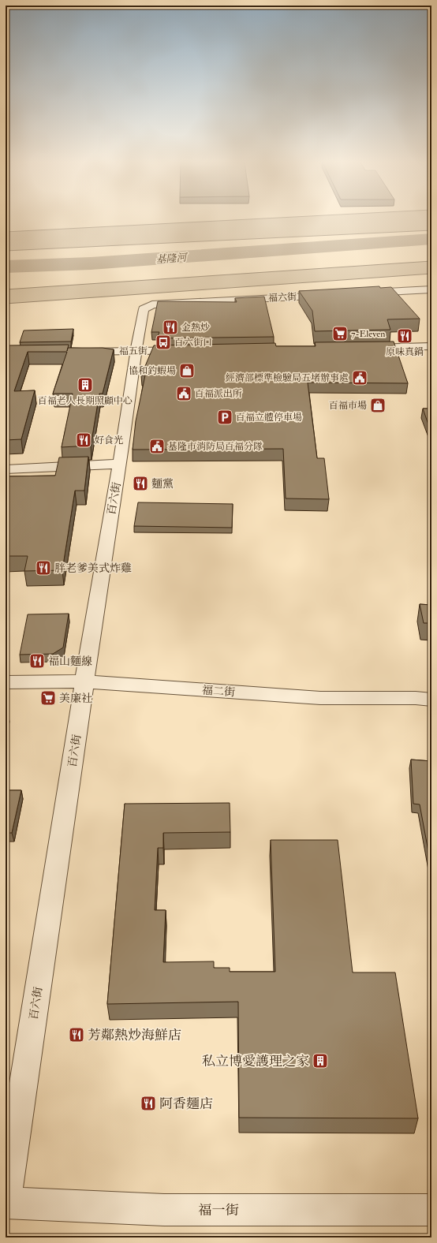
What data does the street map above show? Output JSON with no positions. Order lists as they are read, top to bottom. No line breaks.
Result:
{"streets":{"street":["福六街","福五街","百六街","福二街","福一街"]},"crossings":[["福六街","百六街"],["福五街","百六街"],["百六街","福二街"],["百六街","福一街"]],"water":["基隆河"],"places":{"restaurant":["金熱炒","原味真鍋","好食光","麵黨","胖老爹美式炸雞","福山麵線","芳鄰熱炒海鮮店","阿香麵店"],"supermarket":["7-Eleven","美廉社"],"bus stop":["百六街口"],"shop":["協和釣蝦場","百福市場"],"public building":["經濟部標準檢驗局五堵辦事處","百福派出所","基隆市消防局百福分隊"],"building":["百福老人長期照顧中心","私立博愛護理之家"],"parking":["百福立體停車場"]}}
